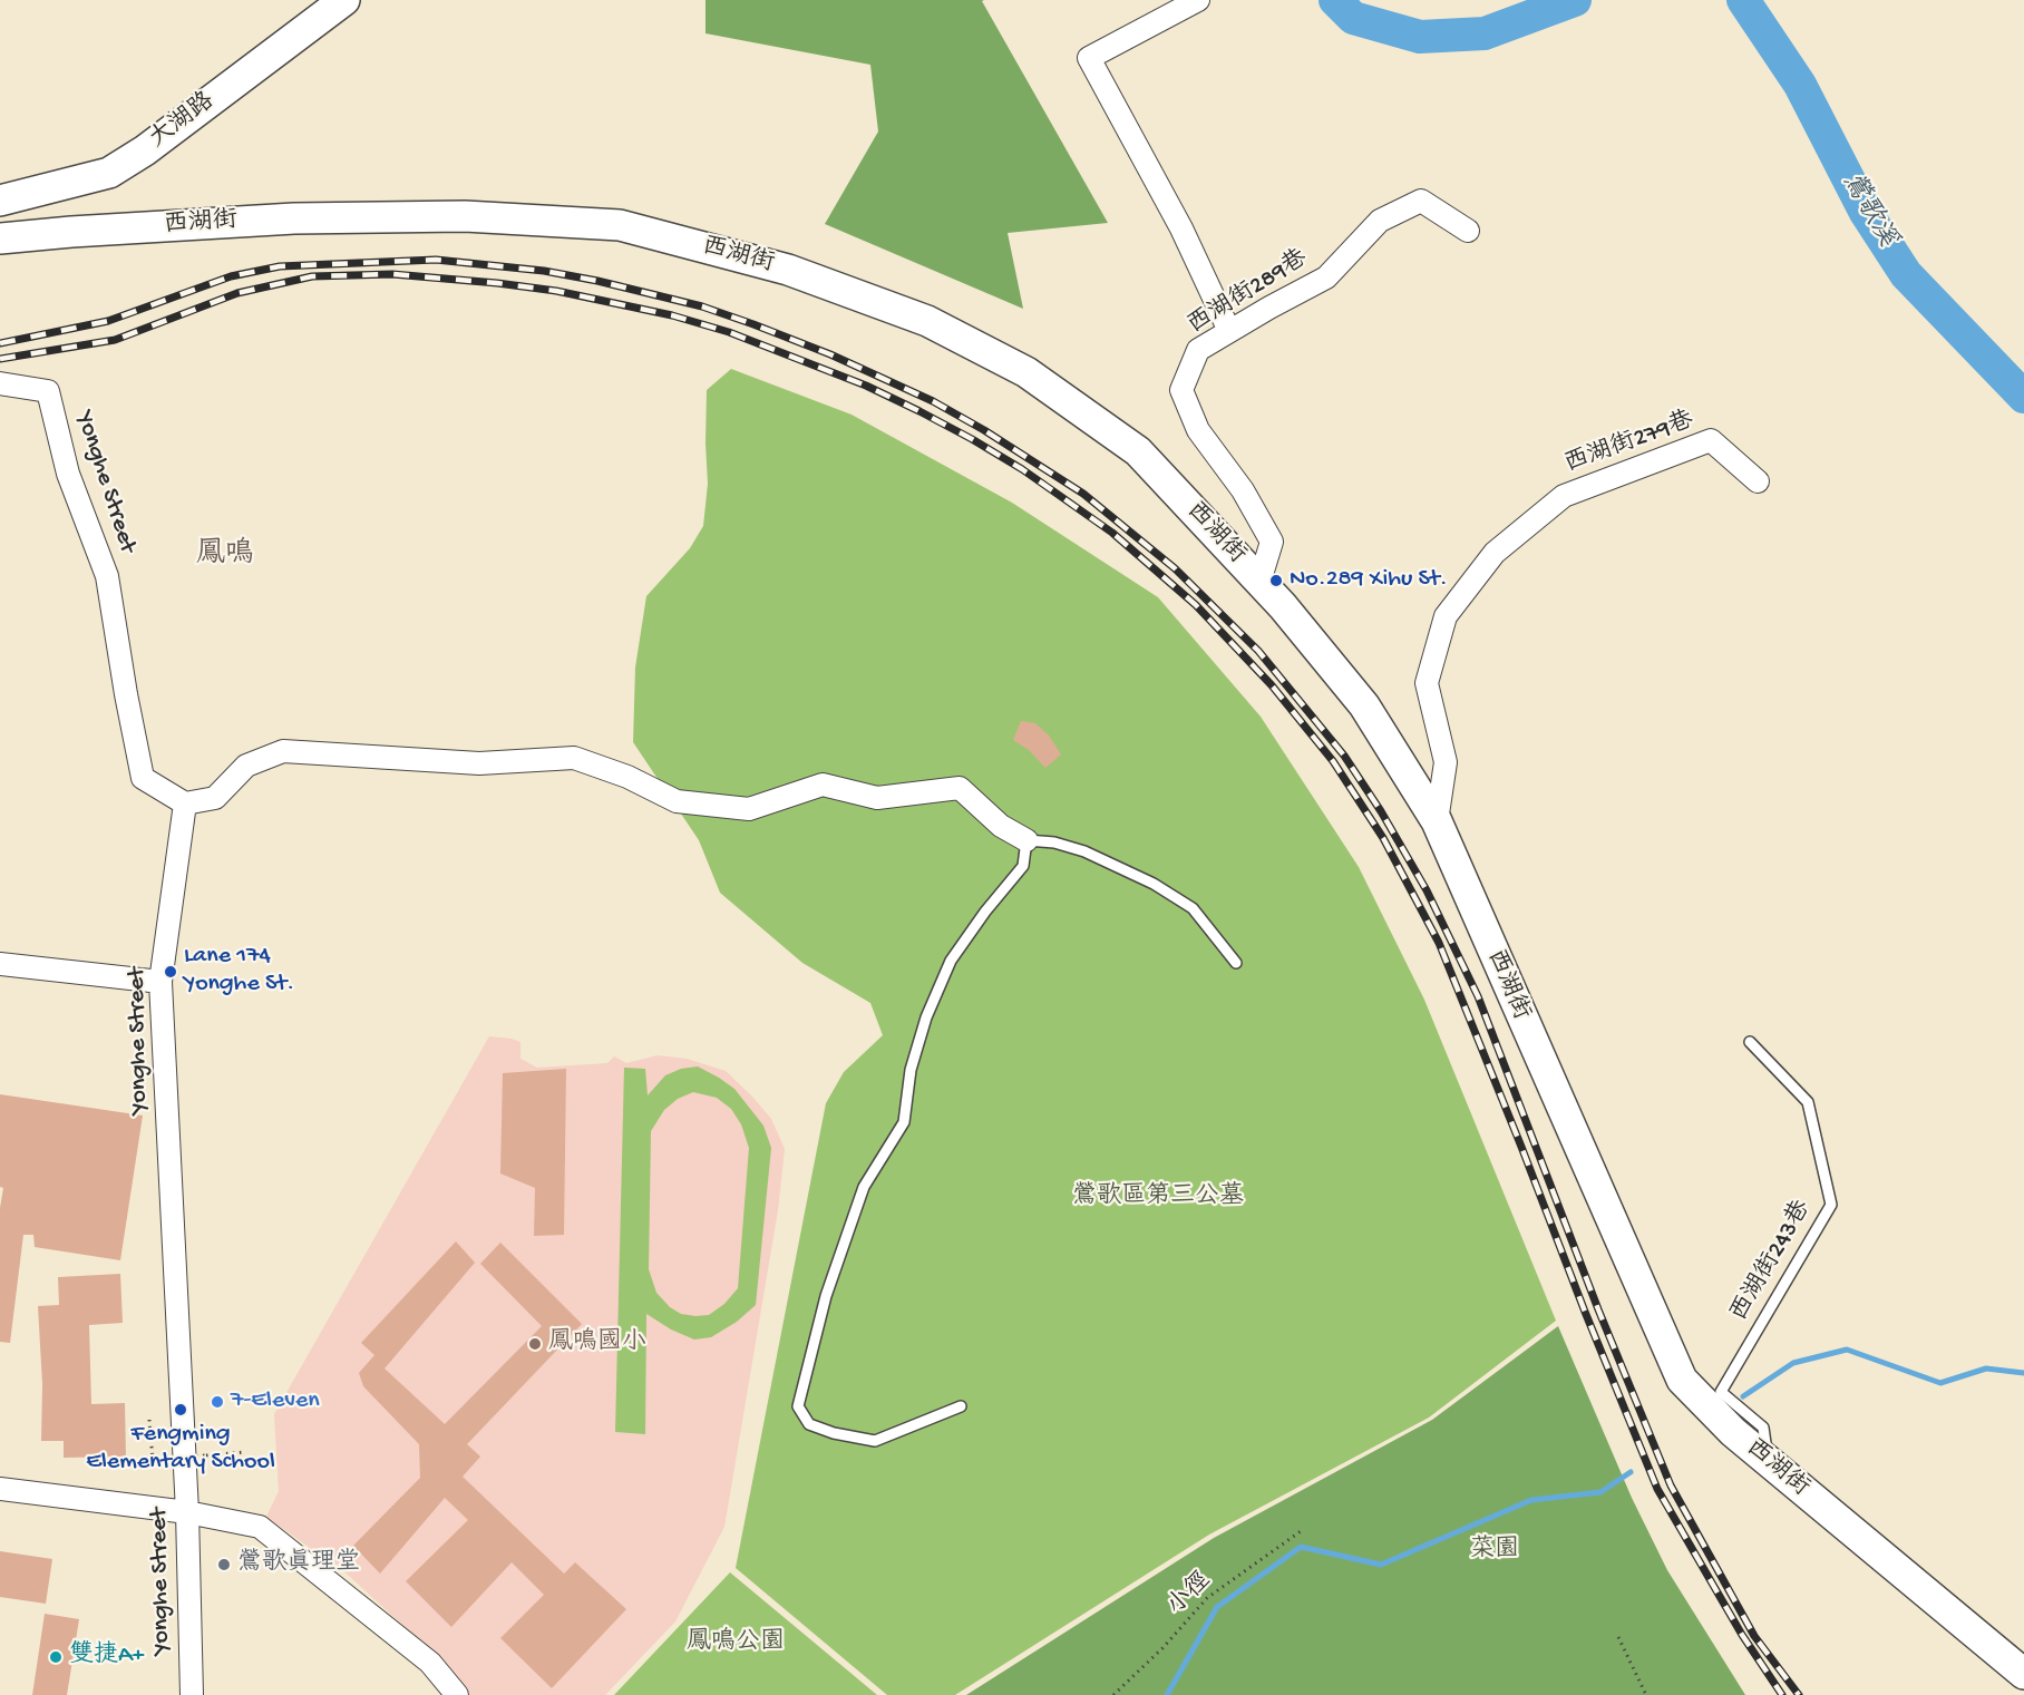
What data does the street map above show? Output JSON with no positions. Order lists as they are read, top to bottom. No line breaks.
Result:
{"streets":{"street":["大湖路","西湖街","西湖街289巷","西湖街279巷","Yonghe Street"],"lane":["西湖街243巷"],"path":["小徑"]},"crossings":[["西湖街","西湖街289巷"],["西湖街","西湖街279巷"],["西湖街","西湖街243巷"]],"districts":["鳳鳴"],"water":["鶯歌溪"],"parks":["鶯歌區第三公墓","菜園","鳳鳴公園"],"places":["No.289 Xihu St.","Lane 174 Yonghe St.","鳳鳴國小","7-Eleven","Fengming Elementary School","鶯歌真理堂","雙捷A+"]}
